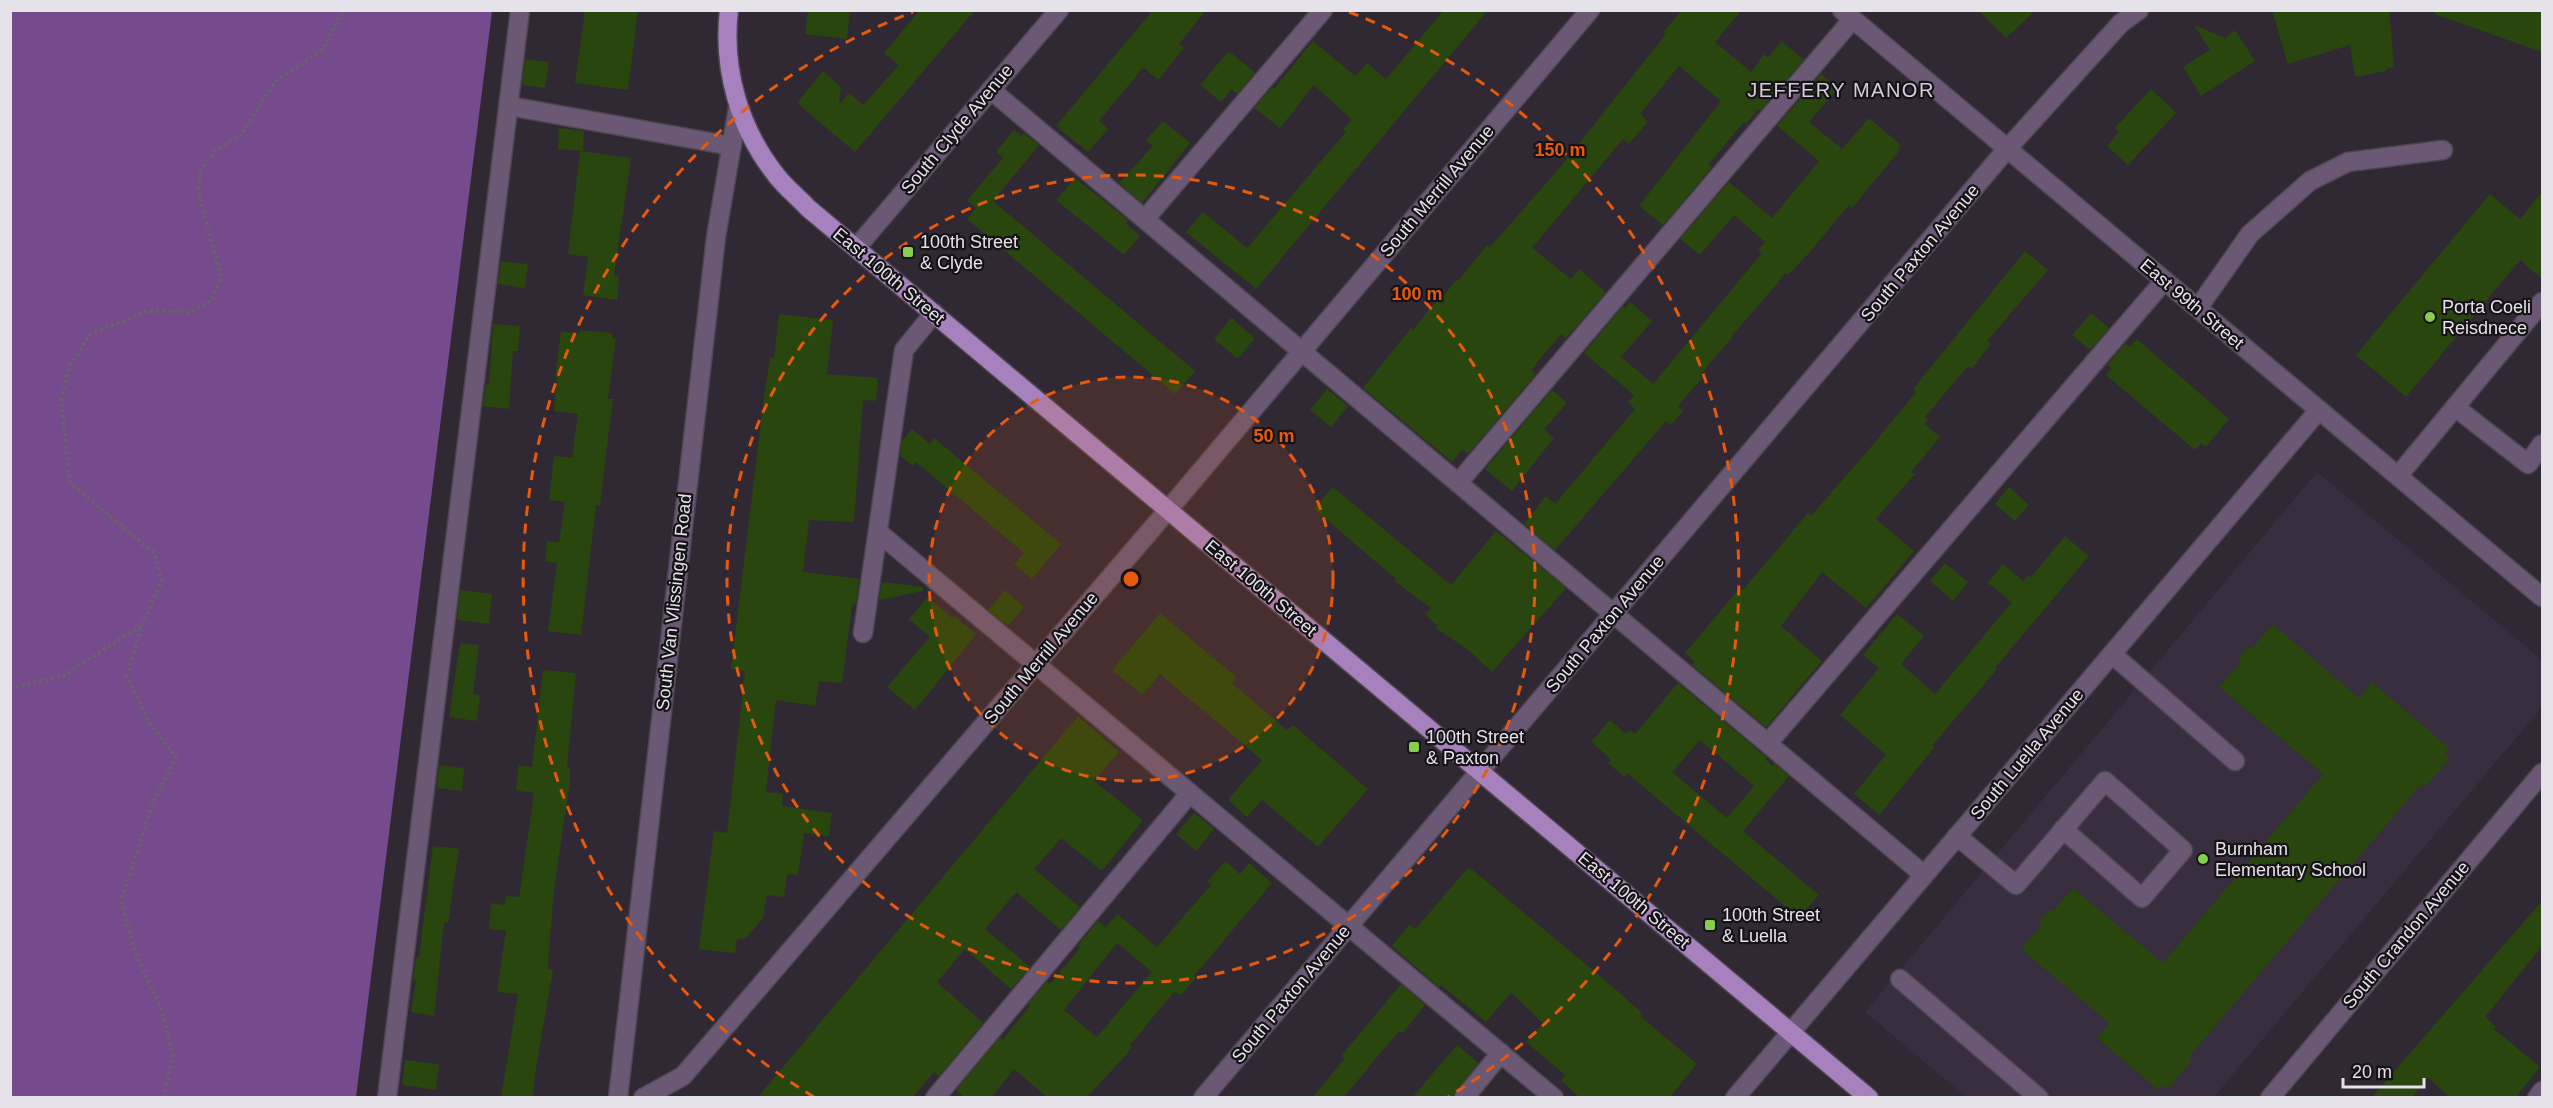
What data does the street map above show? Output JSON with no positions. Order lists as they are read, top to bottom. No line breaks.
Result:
{"streets":{"main road":["East 100th Street"],"street":["South Clyde Avenue","South Merrill Avenue","South Paxton Avenue","East 99th Street","South Van Vlissingen Road","South Luella Avenue","South Crandon Avenue"]},"crossings":[["South Clyde Avenue","East 100th Street"],["South Merrill Avenue","East 100th Street"],["South Paxton Avenue","East 100th Street"],["South Paxton Avenue","East 99th Street"],["East 100th Street","South Van Vlissingen Road"],["East 100th Street","South Luella Avenue"],["East 99th Street","South Luella Avenue"]],"districts":["JEFFERY MANOR"],"places":{"transit":["100th Street & Clyde","100th Street & Paxton","100th Street & Luella"],"other":["Porta Coeli Reisdnece","Burnham Elementary School"]},"scale_bar":"20 m","rings":["150 m","100 m","50 m"]}
